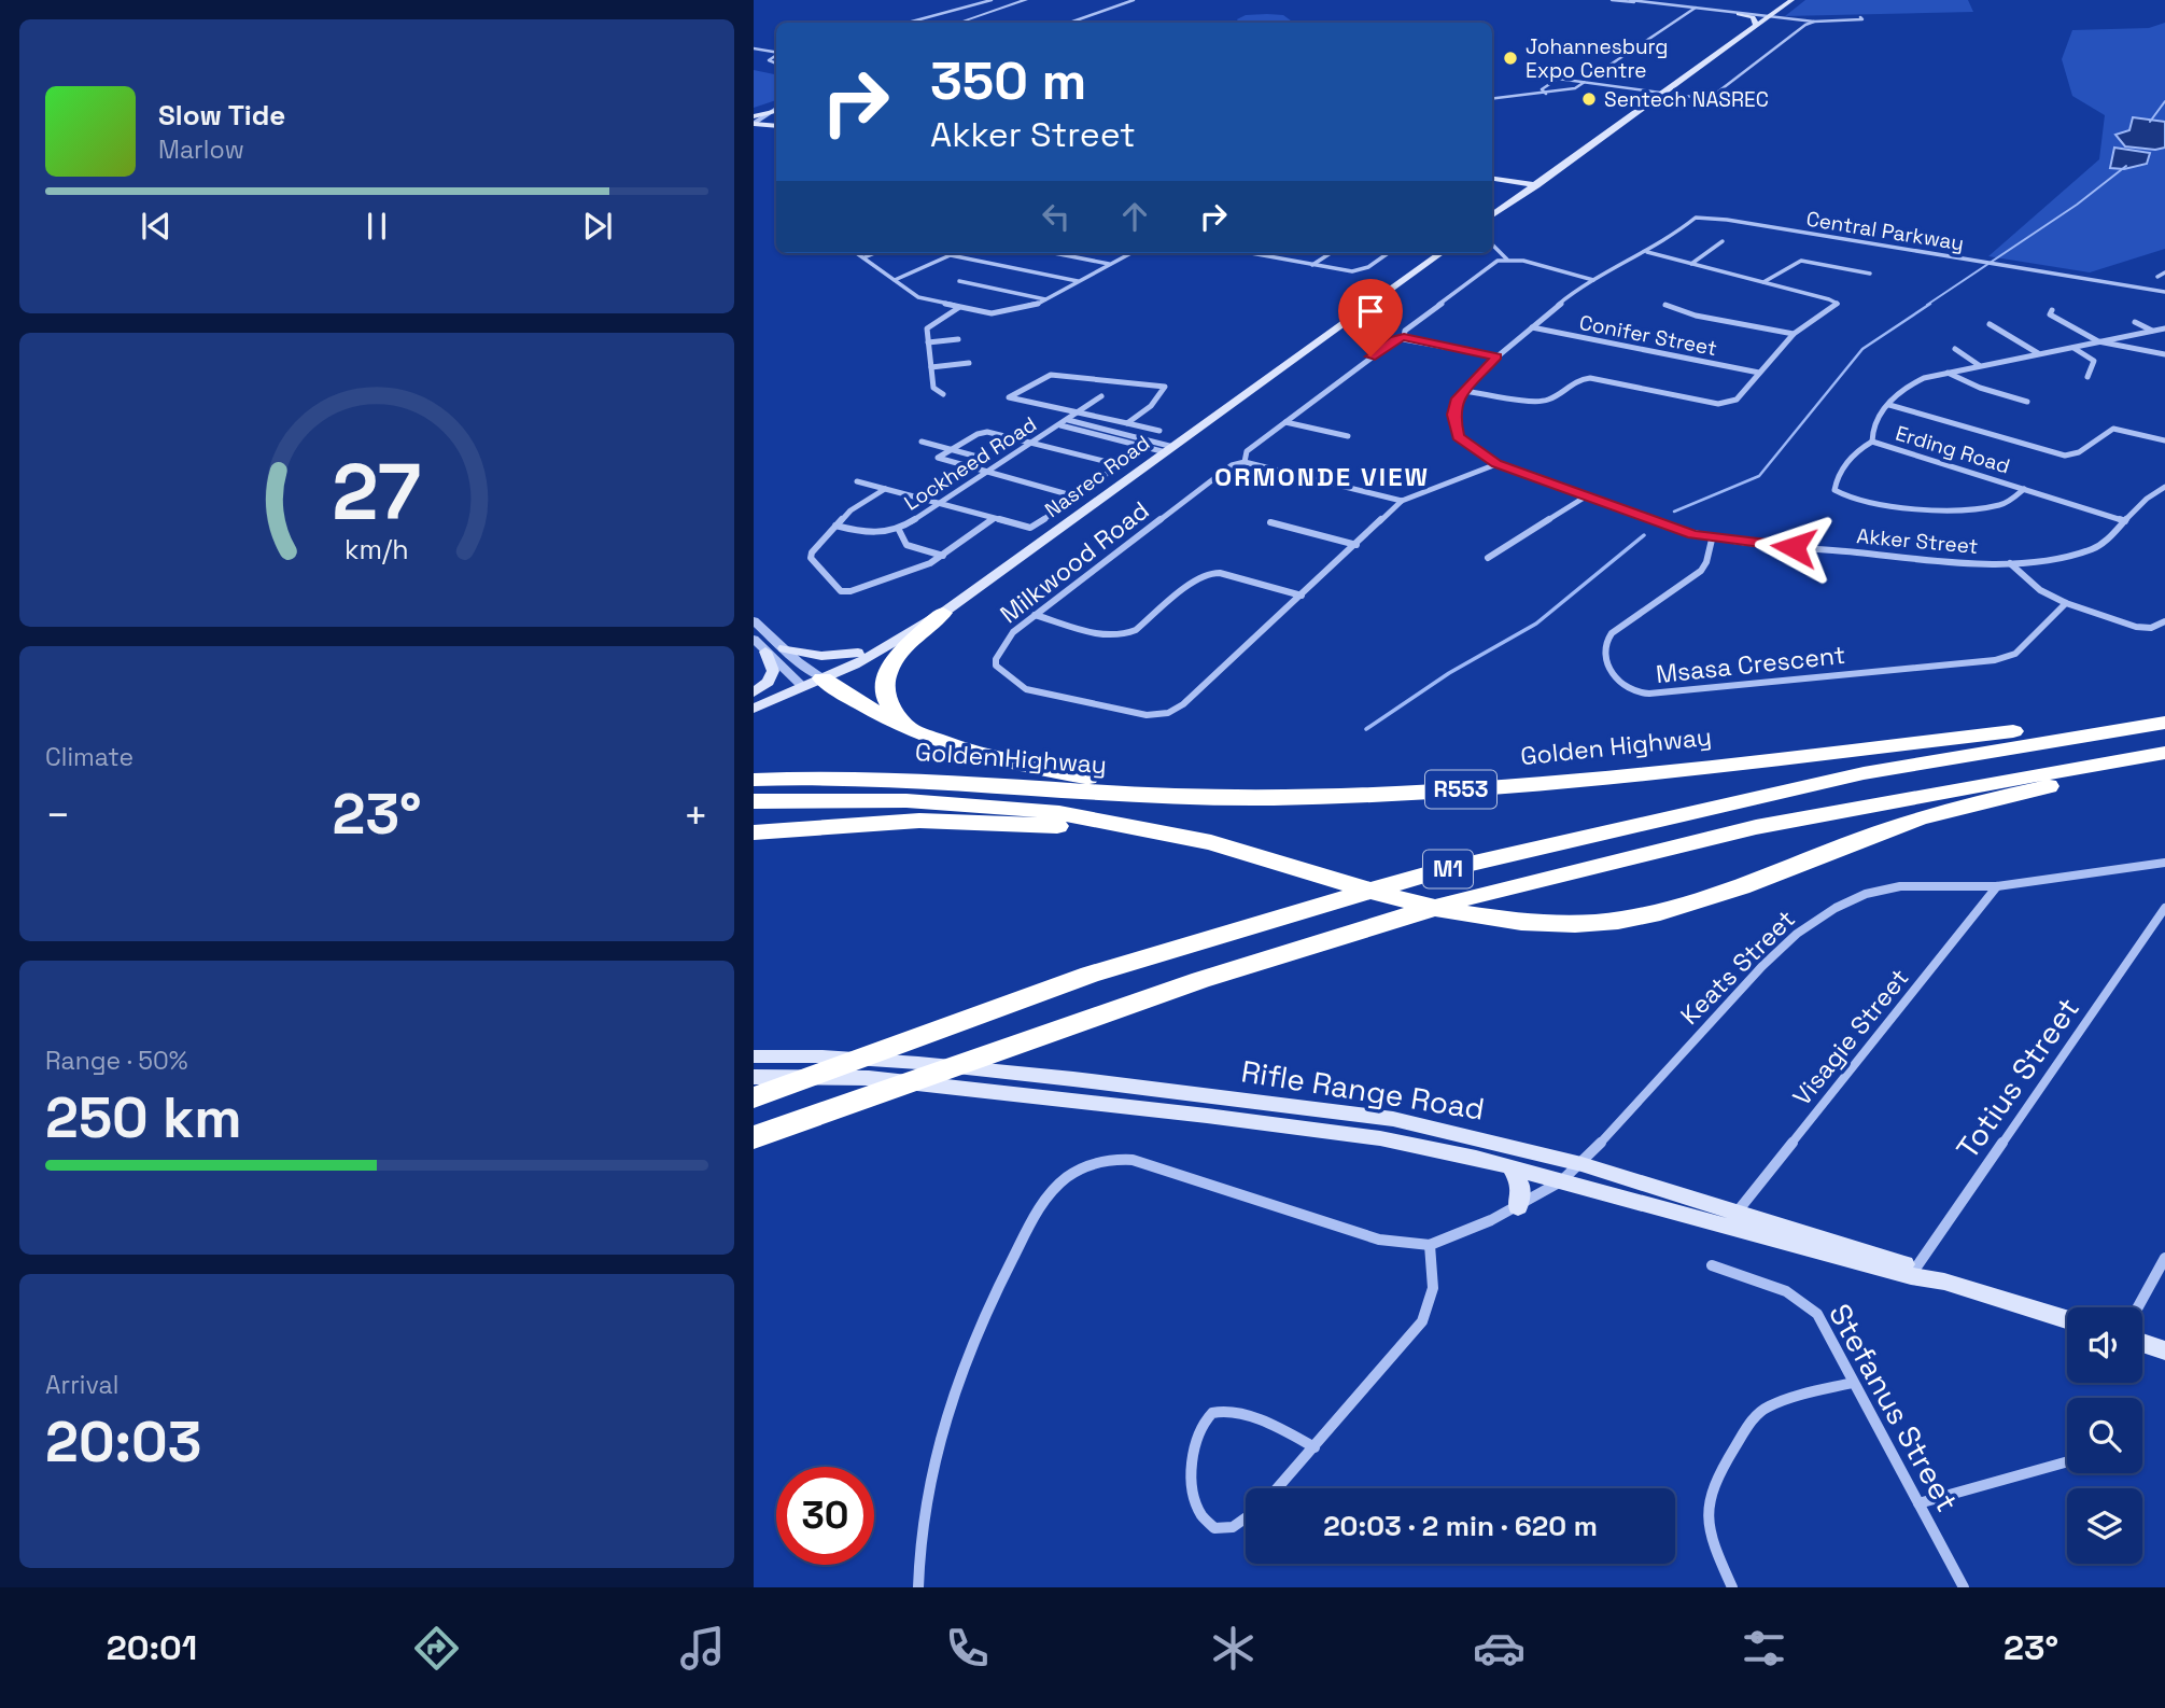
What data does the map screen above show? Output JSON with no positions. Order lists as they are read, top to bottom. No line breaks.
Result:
{"streets":{"highway":["Golden Highway","R553","M1"],"main road":["Nasrec Road","Rifle Range Road"],"street":["Central Parkway","Conifer Street","Erding Road","Lockheed Road","Akker Street","Milkwood Road","Msasa Crescent","Keats Street","Visagie Street","Totius Street","Stefanus Street"]},"crossings":[["Central Parkway","Akker Street"],["Conifer Street","Akker Street"],["Erding Road","Akker Street"],["Akker Street","Milkwood Road"],["Akker Street","Msasa Crescent"],["Keats Street","Visagie Street"],["Keats Street","Rifle Range Road"],["Visagie Street","Rifle Range Road"],["Totius Street","Rifle Range Road"]],"districts":["ORMONDE VIEW"],"places":["Johannesburg Expo Centre","Sentech NASREC"],"page":{"turn":["350 m","Akker Street"],"song":["Slow Tide","Marlow"],"tile":["Climate",["Range · 50%","250 km"],["Arrival","20:03"]],"heat":["−","23°","+"],"limit":"30","trip":"20:03 · 2 min · 620 m","tabs":["20:01","23°"],"gauge":["27","km/h"]}}
